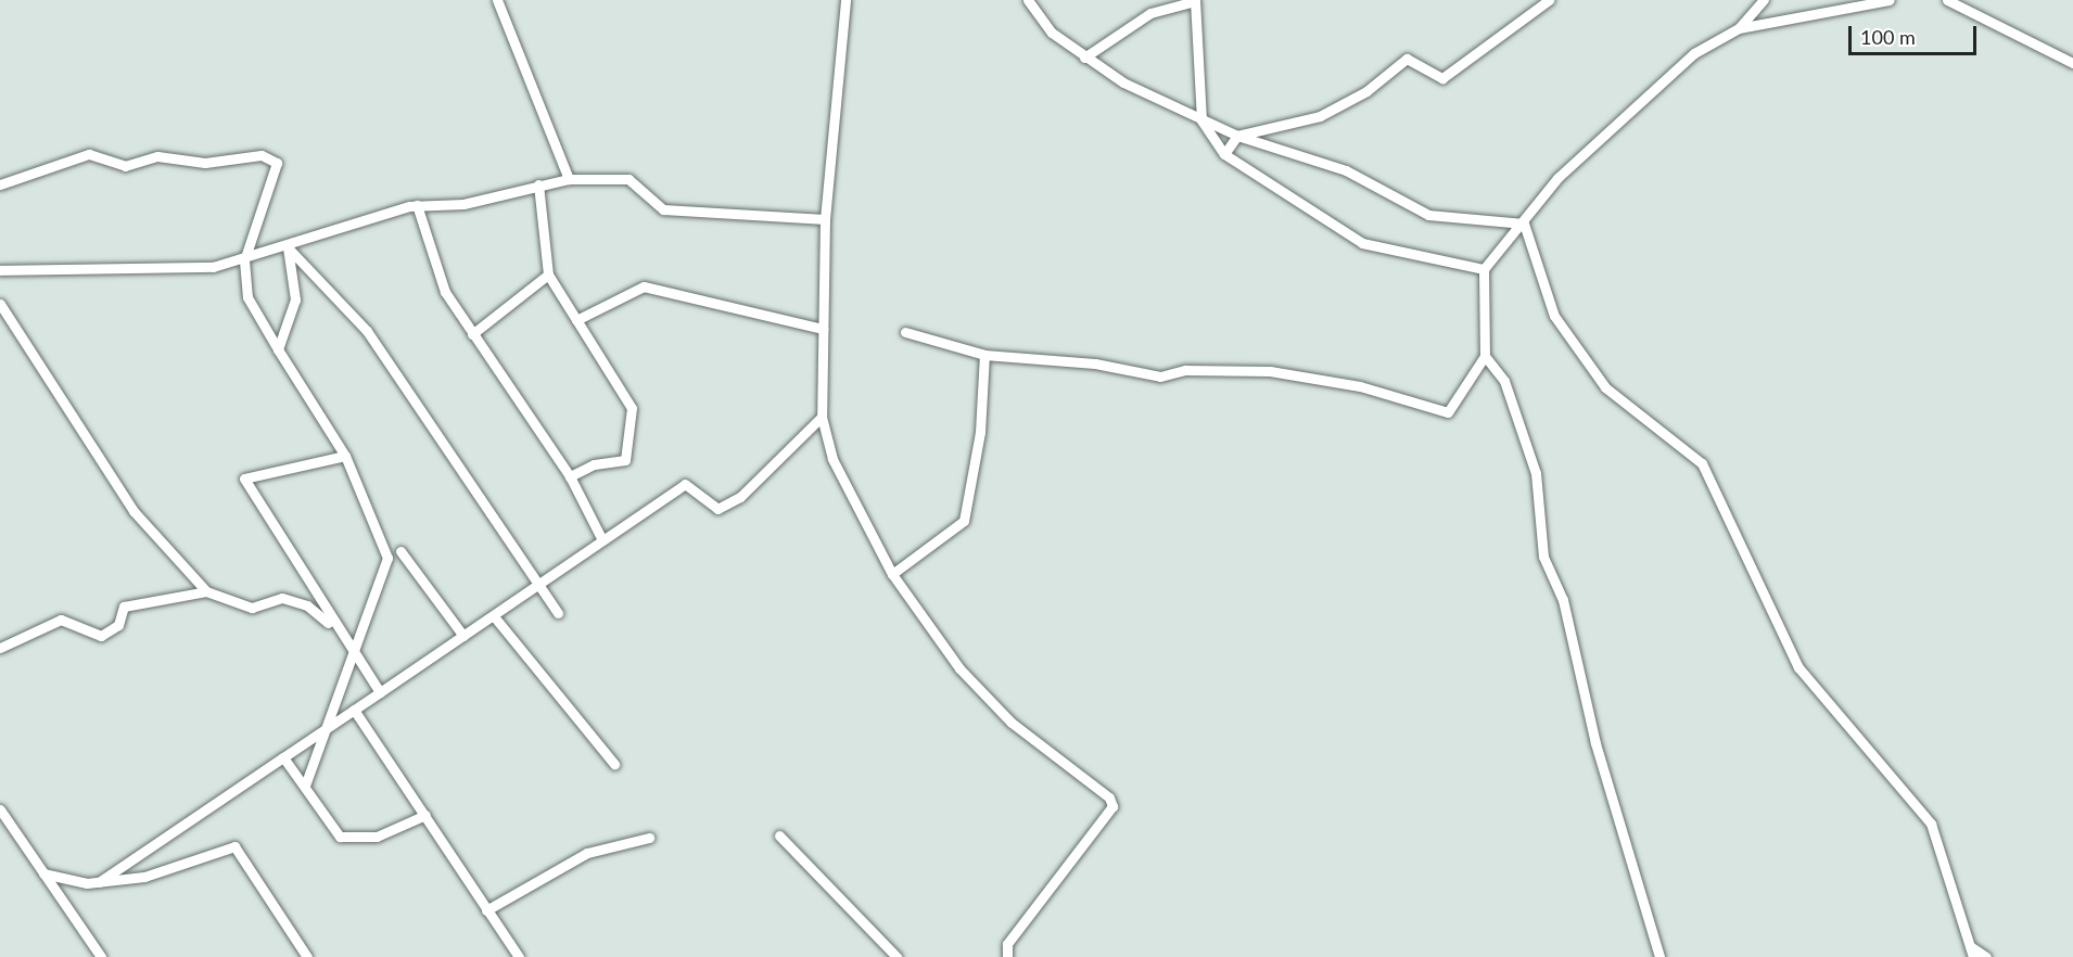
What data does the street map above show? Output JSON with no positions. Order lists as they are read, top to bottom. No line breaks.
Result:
{"scale_bar":"100 m"}
